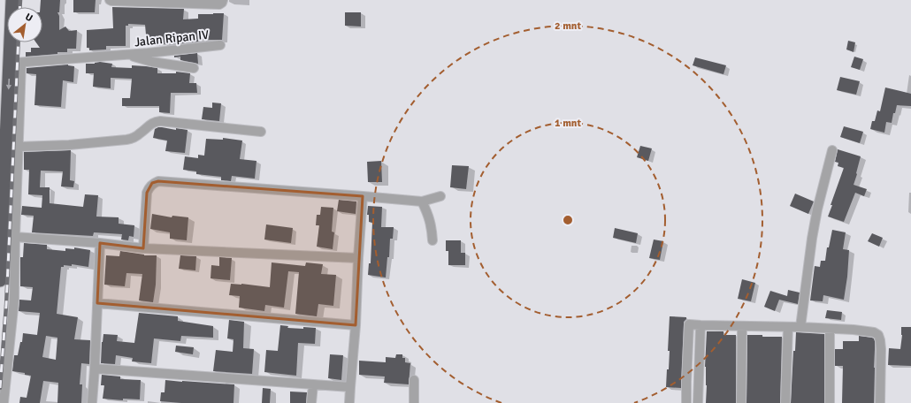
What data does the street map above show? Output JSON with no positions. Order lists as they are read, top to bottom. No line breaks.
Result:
{"streets":{"street":["Jalan Ripan IV"]},"north":"top right","rings":["2 mnt","1 mnt"]}
